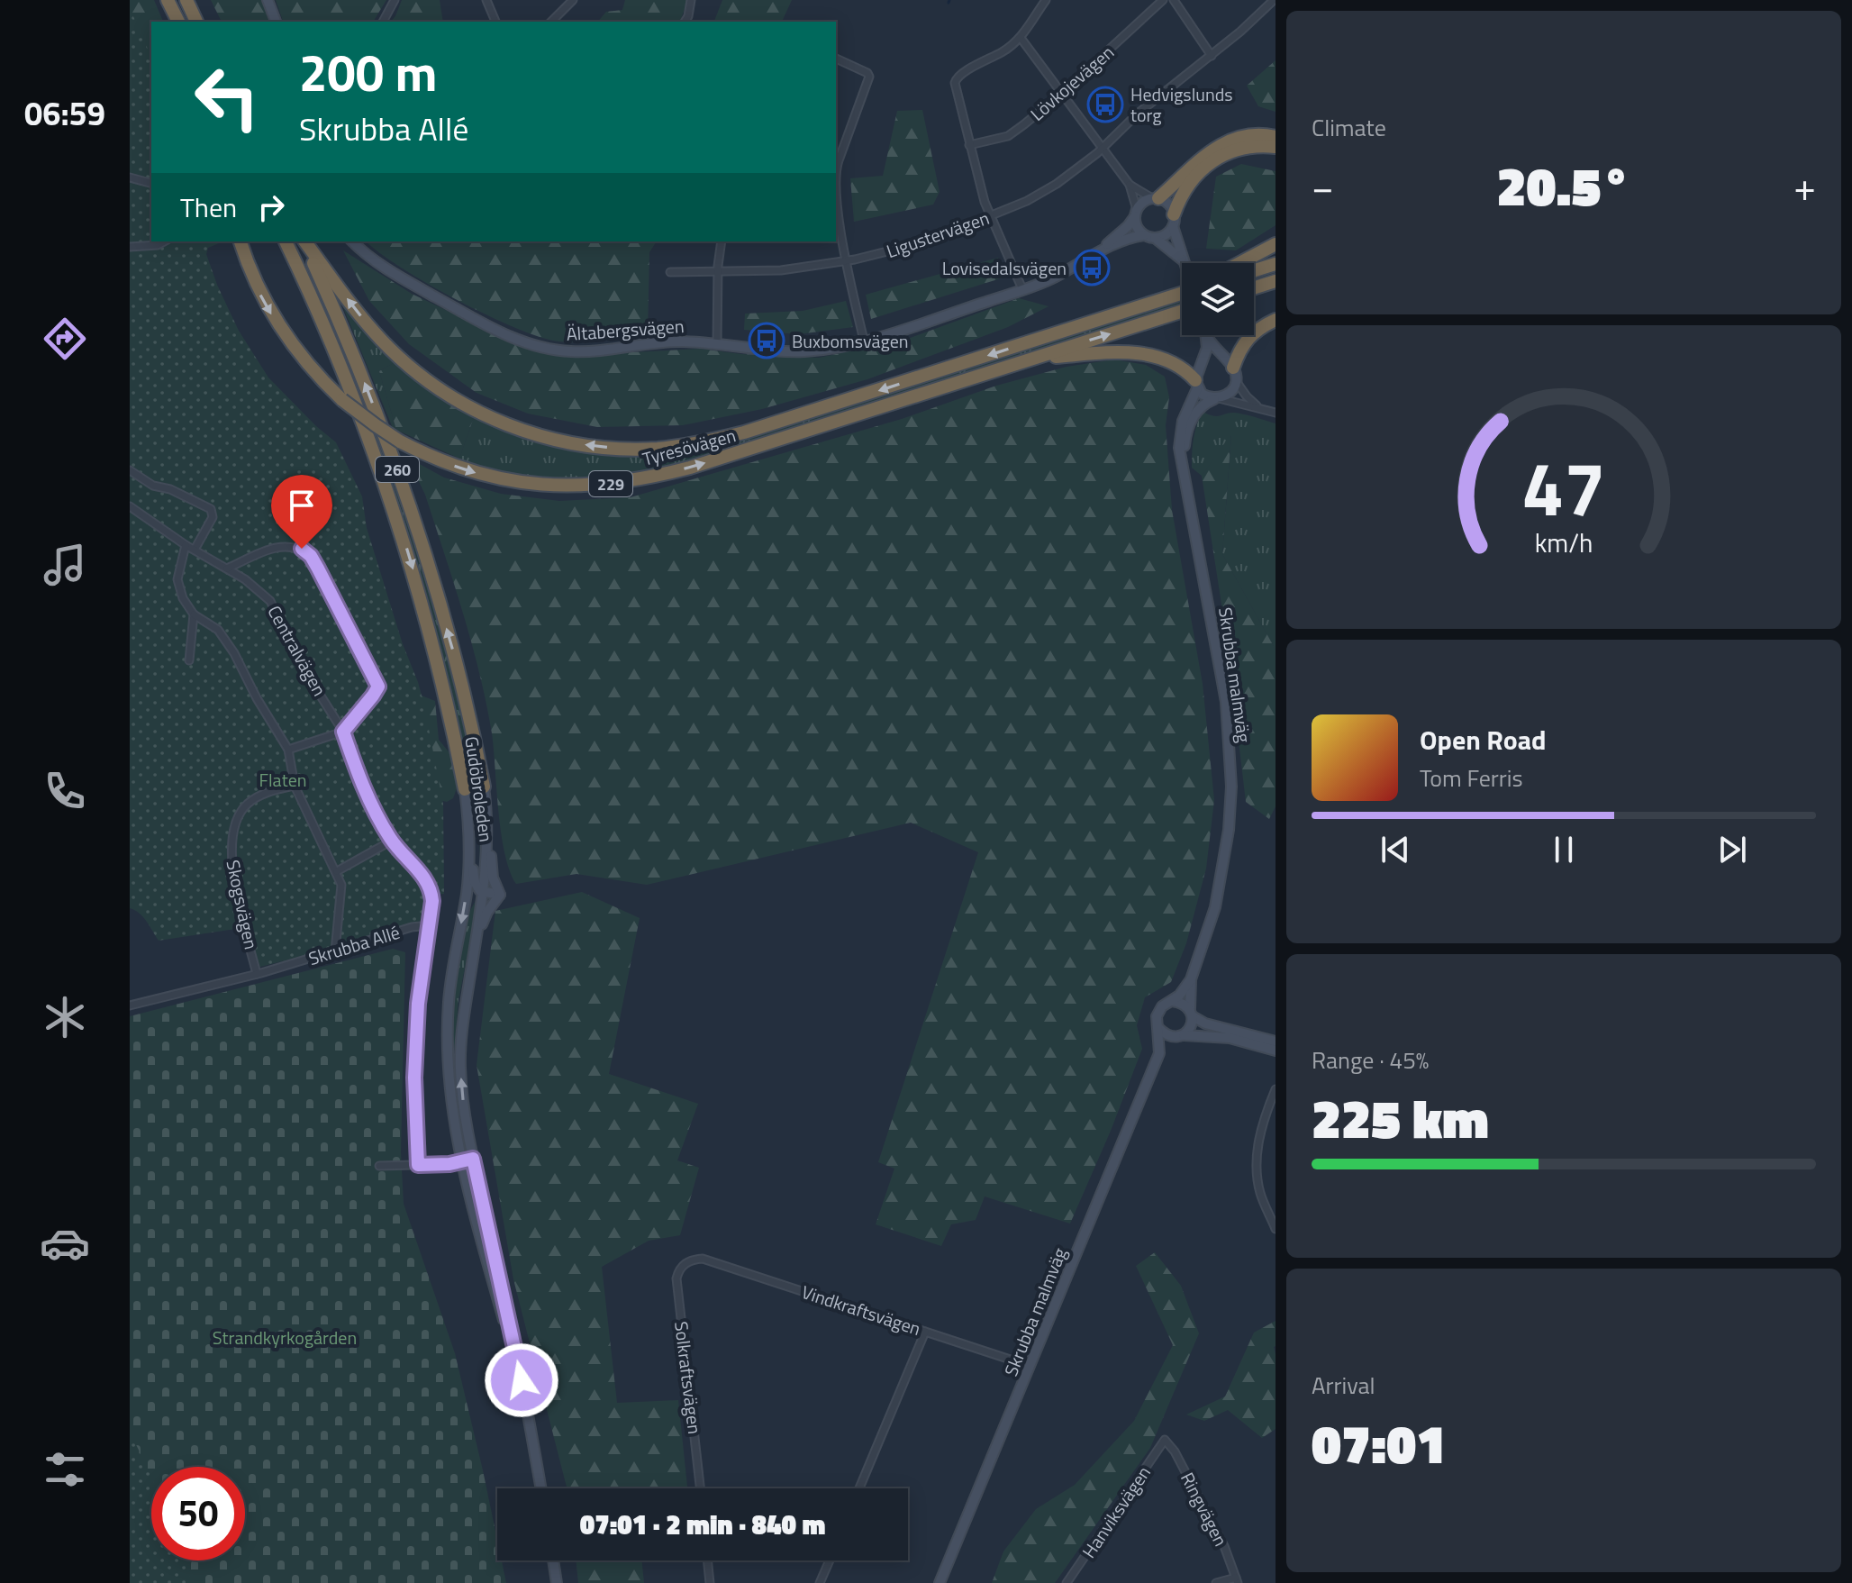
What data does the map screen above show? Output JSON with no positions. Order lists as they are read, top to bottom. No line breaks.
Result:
{"streets":{"highway":["Tyresövägen","260","229","Gudöbroleden"],"street":["Lövkojevägen","Ligustervägen","Ältabergsvägen","Centralvägen","Skrubba malmväg","Skogsvägen","Skrubba Allé","Vindkraftsvägen","Solkraftsvägen","Ringvägen","Hanviksvägen"]},"crossings":[["Centralvägen","Skrubba Allé"],["Skrubba malmväg","Vindkraftsvägen"],["Skogsvägen","Skrubba Allé"],["Vindkraftsvägen","Solkraftsvägen"],["Ringvägen","Hanviksvägen"]],"parks":["Flaten","Strandkyrkogården"],"places":{"bus stop":["Hedvigslunds torg","Lovisedalsvägen","Buxbomsvägen"]},"page":{"tabs":"06:59","tile":["Climate",["Range · 45%","225 km"],["Arrival","07:01"]],"turn":["200 m","Skrubba Allé"],"heat":["−","20.5°","+"],"then":"Then","song":["Open Road","Tom Ferris"],"limit":"50","trip":"07:01 · 2 min · 840 m","gauge":["47","km/h"]}}
